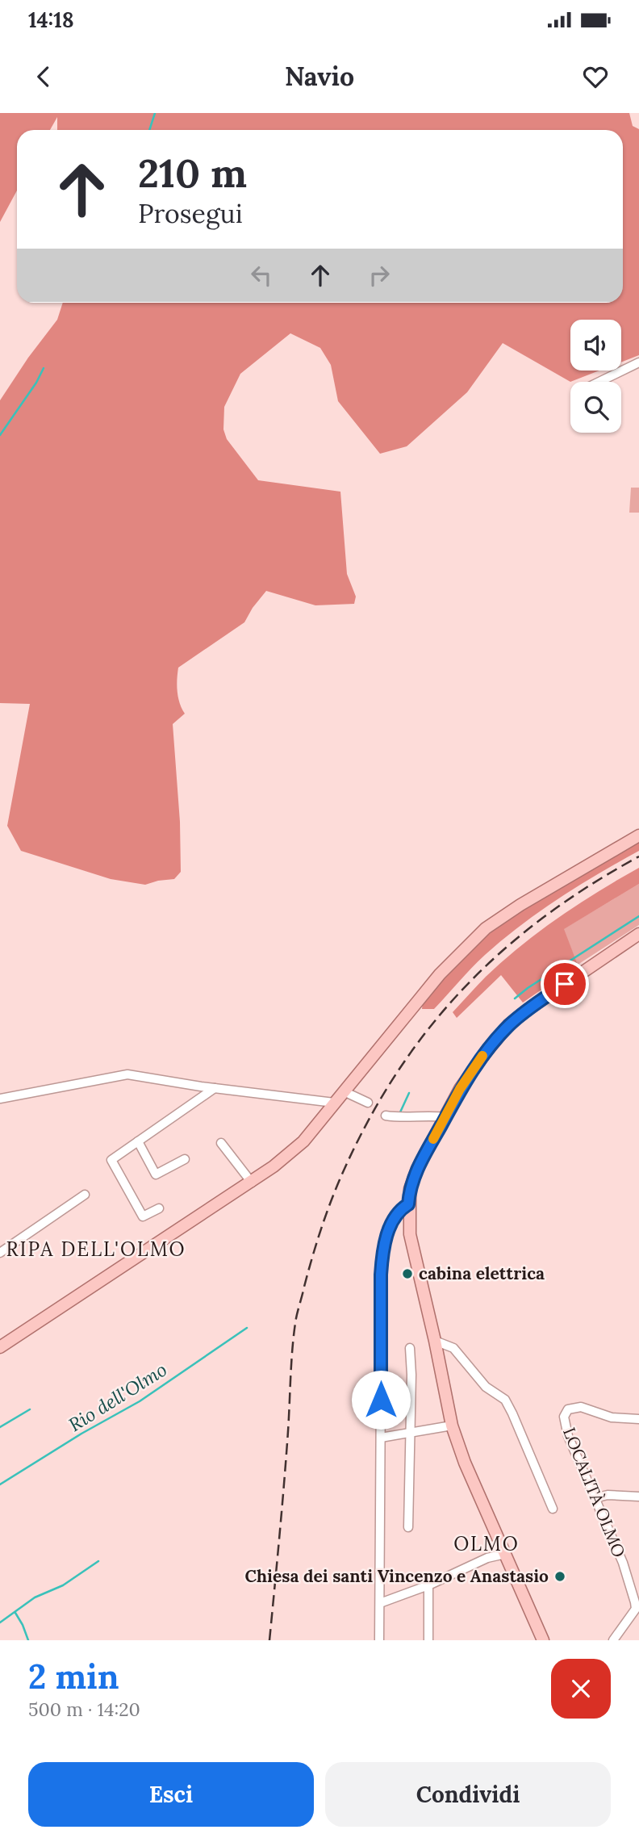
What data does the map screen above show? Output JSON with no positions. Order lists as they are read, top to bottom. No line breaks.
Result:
{"streets":{"street":["LOCALITÀ OLMO"]},"districts":["RIPA DELL'OLMO","OLMO"],"water":["Rio dell'Olmo"],"places":["cabina elettrica","Chiesa dei santi Vincenzo e Anastasio"],"page":{"status":"14:18","header":"Navio","turn":["210 m","Prosegui"],"heading":["2 min","500 m · 14:20"],"buttons":["Esci","Condividi"]}}
